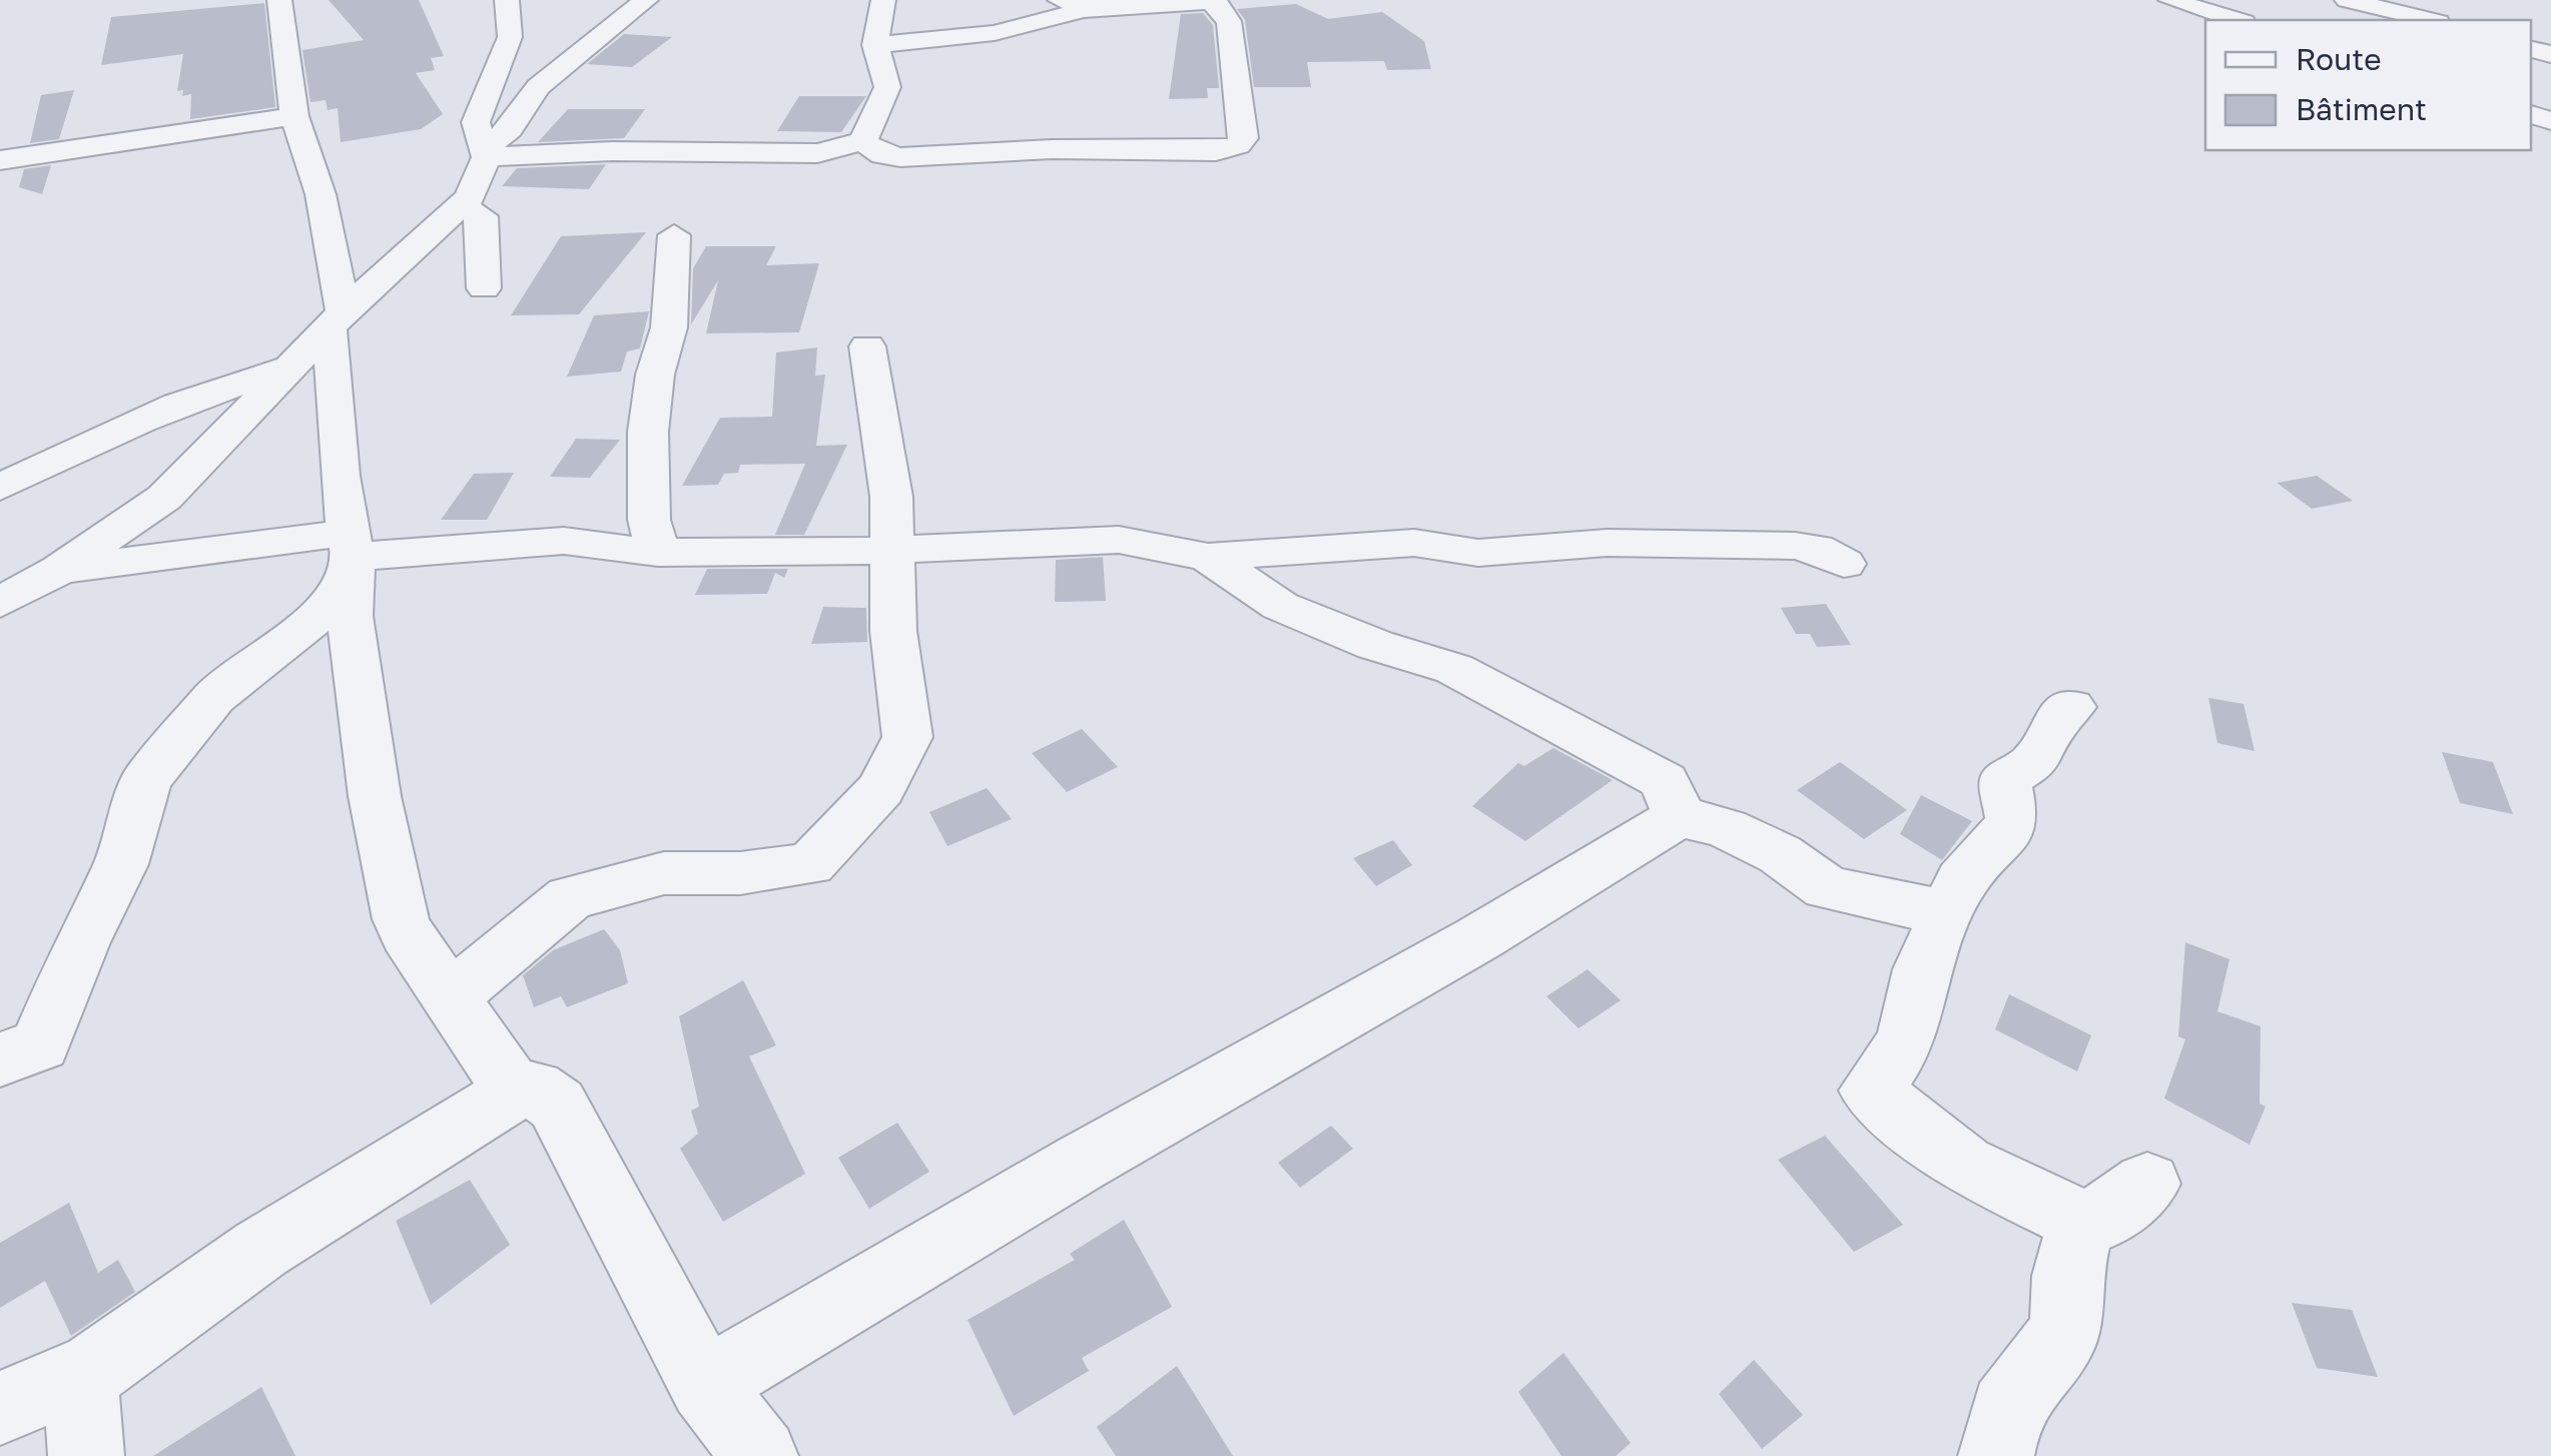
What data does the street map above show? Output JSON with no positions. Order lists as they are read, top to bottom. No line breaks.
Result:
{"legend":["Route","Bâtiment"]}
